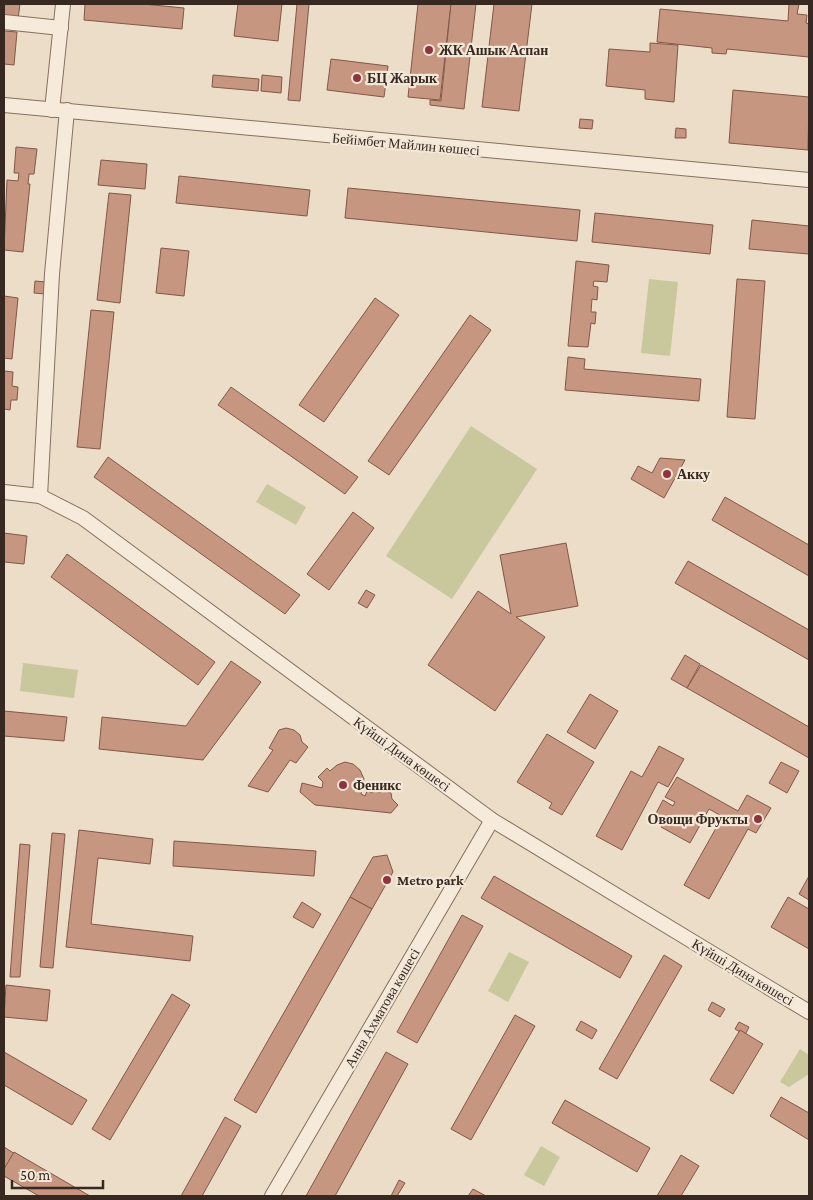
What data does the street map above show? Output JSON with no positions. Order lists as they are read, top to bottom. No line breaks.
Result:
{"streets":{"street":["Бейімбет Майлин көшесі","Күйші Дина көшесі","Анна Ахматова көшесі"]},"crossings":[["Күйші Дина көшесі","Анна Ахматова көшесі"]],"places":["ЖК Ашык Аспан","БЦ Жарык","Акку","Феникс","Овощи Фрукты","Metro park"],"scale_bar":"50 m"}
